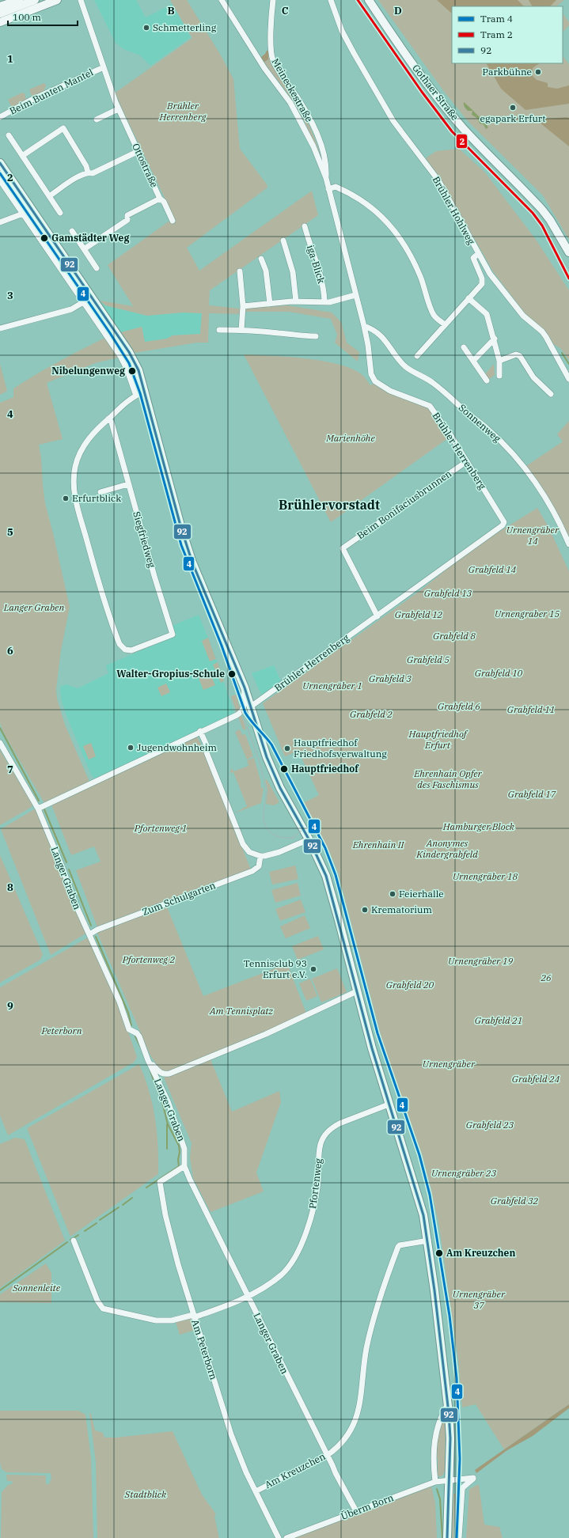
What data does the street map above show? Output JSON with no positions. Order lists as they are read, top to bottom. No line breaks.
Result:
{"streets":{"main road":["Gothaer Straße"],"street":["Meineckestraße","Beim Bunten Mantel","Ottostraße","Brühler Hohlweg","iga-Blick","Sonnenweg","Brühler Herrenberg","Beim Bonifaciusbrunnen","Siegfriedweg","Langer Graben","Zum Schulgarten","Pfortenweg","Am Peterborn","Am Kreuzchen","Überm Born"]},"crossings":[["Meineckestraße","Brühler Herrenberg"],["Beim Bunten Mantel","Ottostraße"],["Sonnenweg","Brühler Herrenberg"],["Brühler Herrenberg","Beim Bonifaciusbrunnen"],["Langer Graben","Zum Schulgarten"],["Langer Graben","Pfortenweg"],["Langer Graben","Am Peterborn"],["Langer Graben","Am Kreuzchen"],["Langer Graben","Überm Born"],["Pfortenweg","Am Peterborn"],["Am Peterborn","Am Kreuzchen"]],"districts":["Brühlervorstadt"],"parks":["Brühler Herrenberg","Marienhöhe","Urnengräber 14","Grabfeld 14","Grabfeld 13","Langer Graben","Urnengraber 15","Grabfeld 12","Grabfeld 8","Grabfeld 5","Grabfeld 10","Grabfeld 3","Urnengräber 1","Grabfeld 6","Grabfeld 11","Grabfeld 2","Hauptfriedhof Erfurt","Ehrenhain Opfer des Faschismus","Grabfeld 17","Hamburger Block","Pfortenweg 1","Anonymes Kindergrabfeld","Ehrenhain II","Urnengräber 18","Pfortenweg 2","Urnengräber 19","26","Grabfeld 20","Am Tennisplatz","Grabfeld 21","Peterborn","Urnengräber","Grabfeld 24","Grabfeld 23","Urnengräber 23","Grabfeld 32","Sonnenleite","Urnengräber 37","Stadtblick"],"places":["Schmetterling","Parkbühne","egapark Erfurt","Gamstädter Weg","Nibelungenweg","Erfurtblick","Walter-Gropius-Schule","Jugendwohnheim","Hauptfriedhof Friedhofsverwaltung","Hauptfriedhof","Feierhalle","Krematorium","Tennisclub 93 Erfurt e.V.","Am Kreuzchen"],"lines":["tram line 2","transit line 92","tram line 4"],"legend":["Tram 4","Tram 2","92"],"scale_bar":"100 m","grid":{"columns":["B","C","D"],"rows":["1","2","3","4","5","6","7","8","9"]}}
